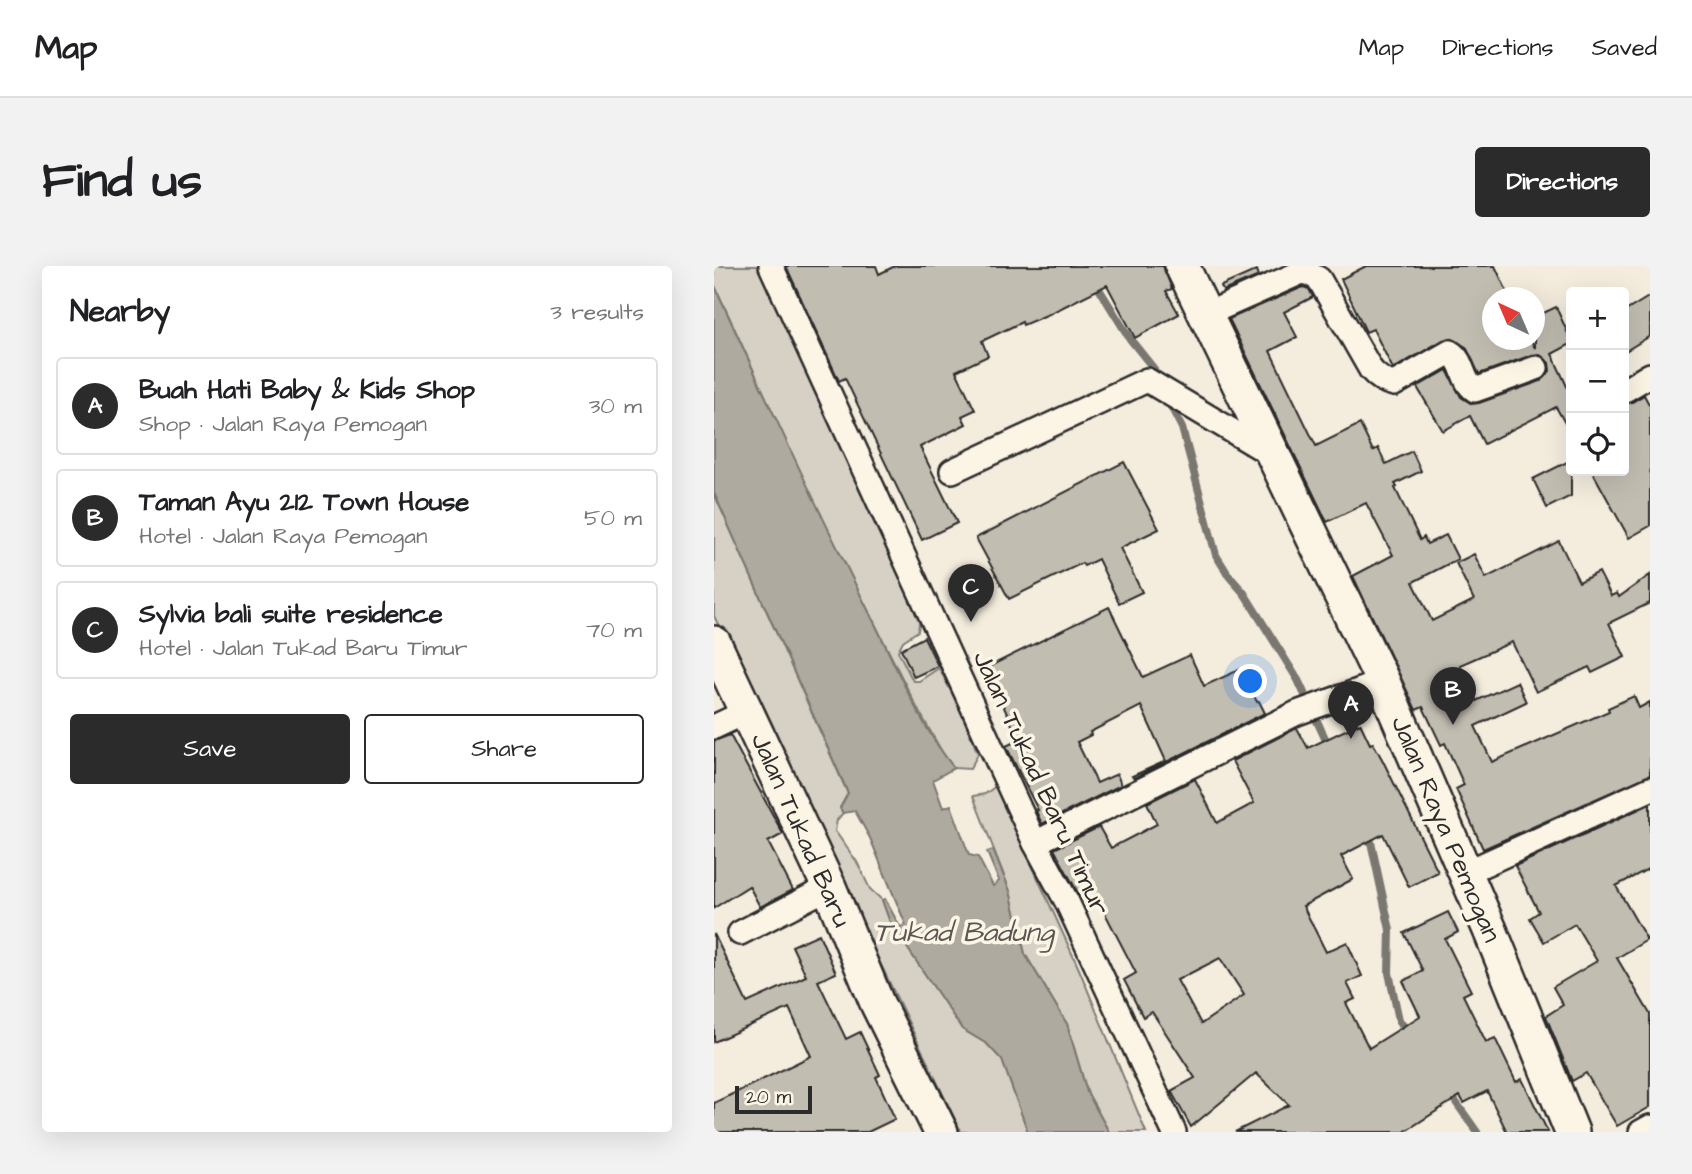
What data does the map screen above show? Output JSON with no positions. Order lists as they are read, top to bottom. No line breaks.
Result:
{"streets":{"street":["Jalan Tukad Baru Timur","Jalan Raya Pemogan","Jalan Tukad Baru"]},"water":["Tukad Badung"],"scale_bar":"20 m","north":"top left","page":{"header":"Map","nav":["Map","Directions","Saved"],"buttons":["Directions",["Save","Share"]],"title":"Find us","heading":["Nearby","3 results"],"map_buttons":["+","−"],"list":[{"mark":"A","name":"Buah Hati Baby & Kids Shop","note":"Shop · Jalan Raya Pemogan","value":"30 m"},{"mark":"B","name":"Taman Ayu 212 Town House","note":"Hotel · Jalan Raya Pemogan","value":"50 m"},{"mark":"C","name":"Sylvia bali suite residence","note":"Hotel · Jalan Tukad Baru Timur","value":"70 m"}],"pins":["C","B","A"],"scale":"20 m"}}
